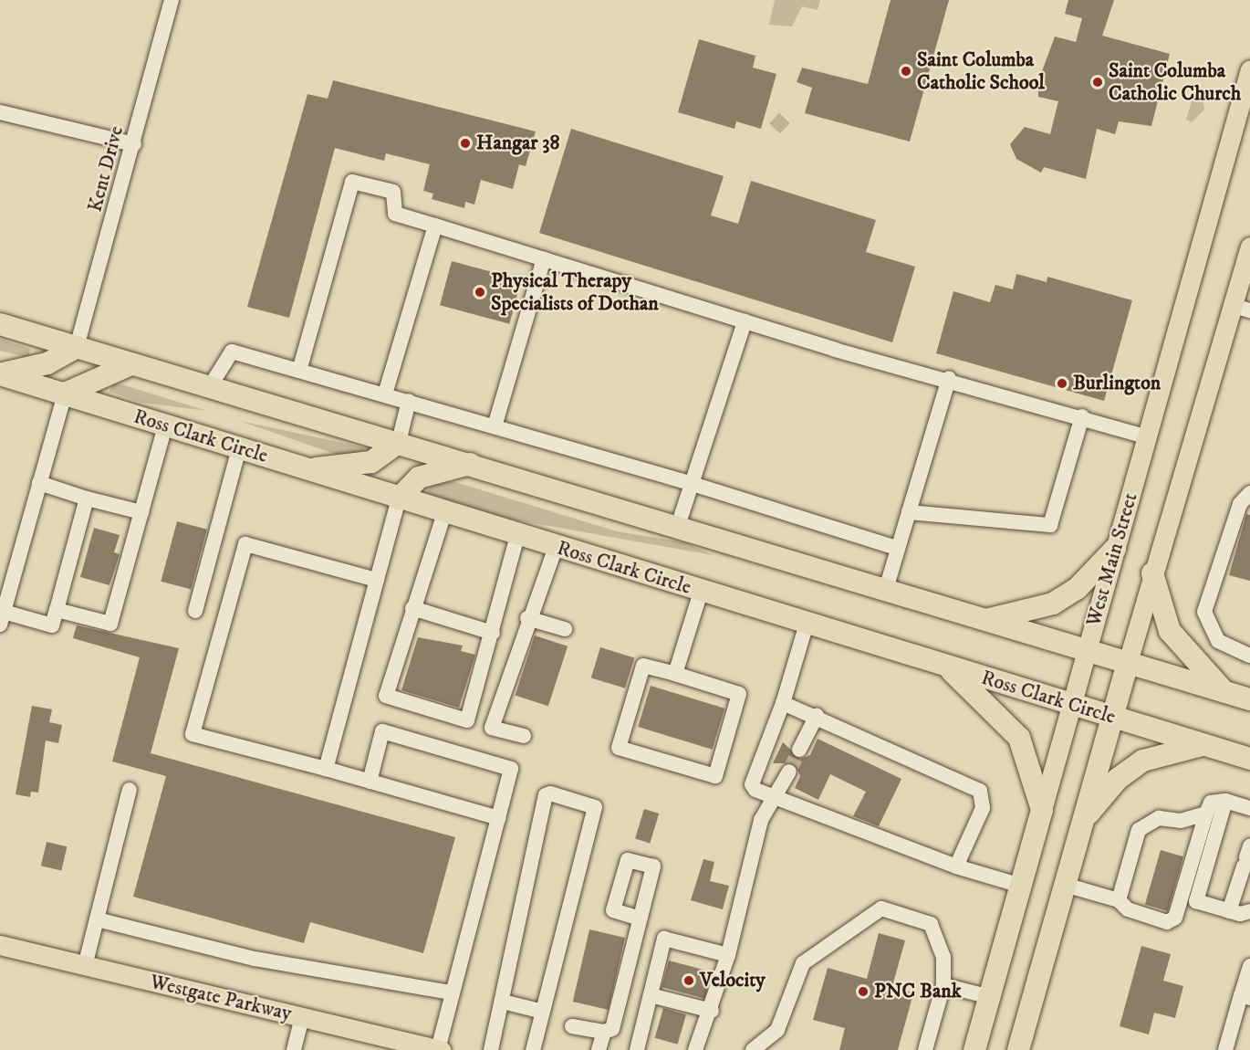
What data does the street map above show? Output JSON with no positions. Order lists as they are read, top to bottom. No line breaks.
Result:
{"streets":{"highway":["Ross Clark Circle","West Main Street"],"main road":["Westgate Parkway"],"street":["Kent Drive"]},"crossings":[["Ross Clark Circle","West Main Street"]],"places":["Saint Columba Catholic School","Saint Columba Catholic Church","Hangar 38","Physical Therapy Specialists of Dothan","Burlington","Velocity","PNC Bank"]}
